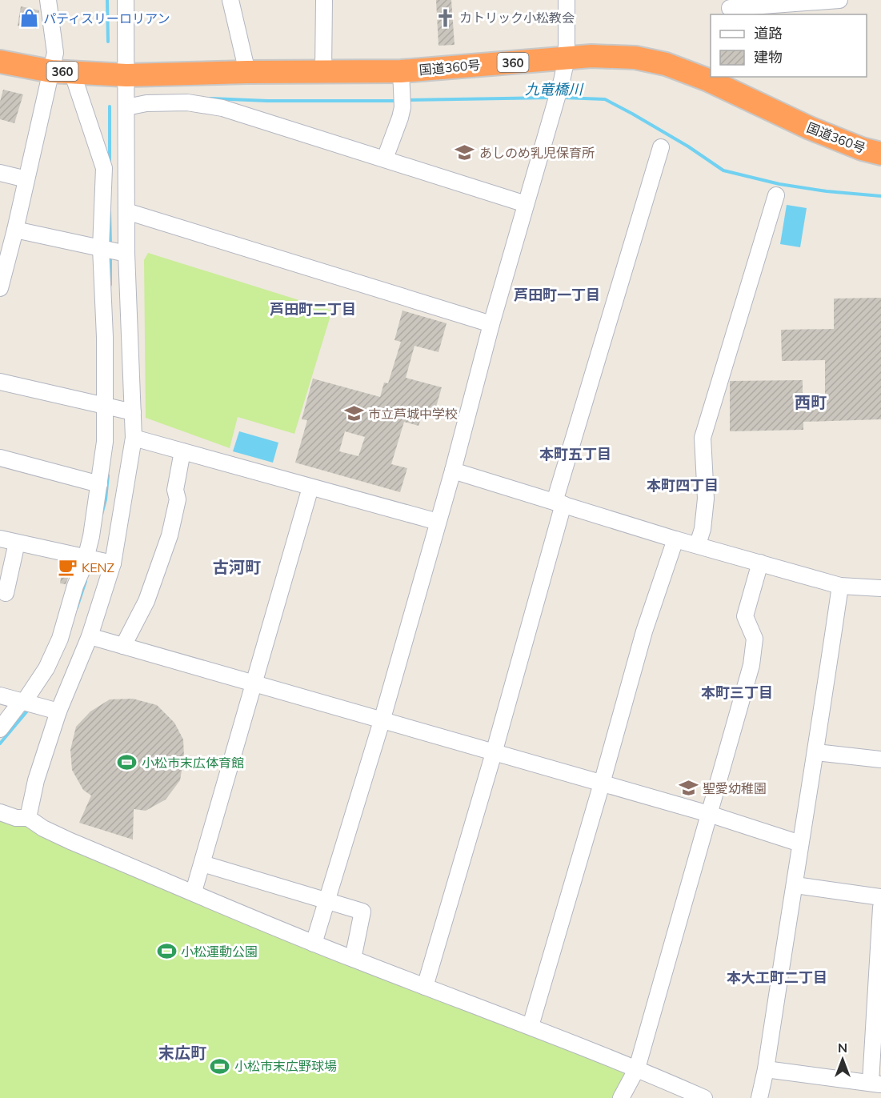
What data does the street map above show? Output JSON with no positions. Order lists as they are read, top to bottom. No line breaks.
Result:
{"streets":{"highway":["360","国道360号"]},"districts":["芦田町一丁目","芦田町二丁目","西町","本町五丁目","本町四丁目","古河町","本町三丁目","本大工町二丁目","末広町"],"water":["九竜橋川"],"places":{"church":["カトリック小松教会"],"shop":["パティスリーロリアン"],"school or university":["あしのめ乳児保育所","市立芦城中学校","聖愛幼稚園"],"cafe":["KENZ"],"sports":["小松市末広体育館","小松運動公園","小松市末広野球場"]},"legend":["道路","建物"],"north":"top"}
